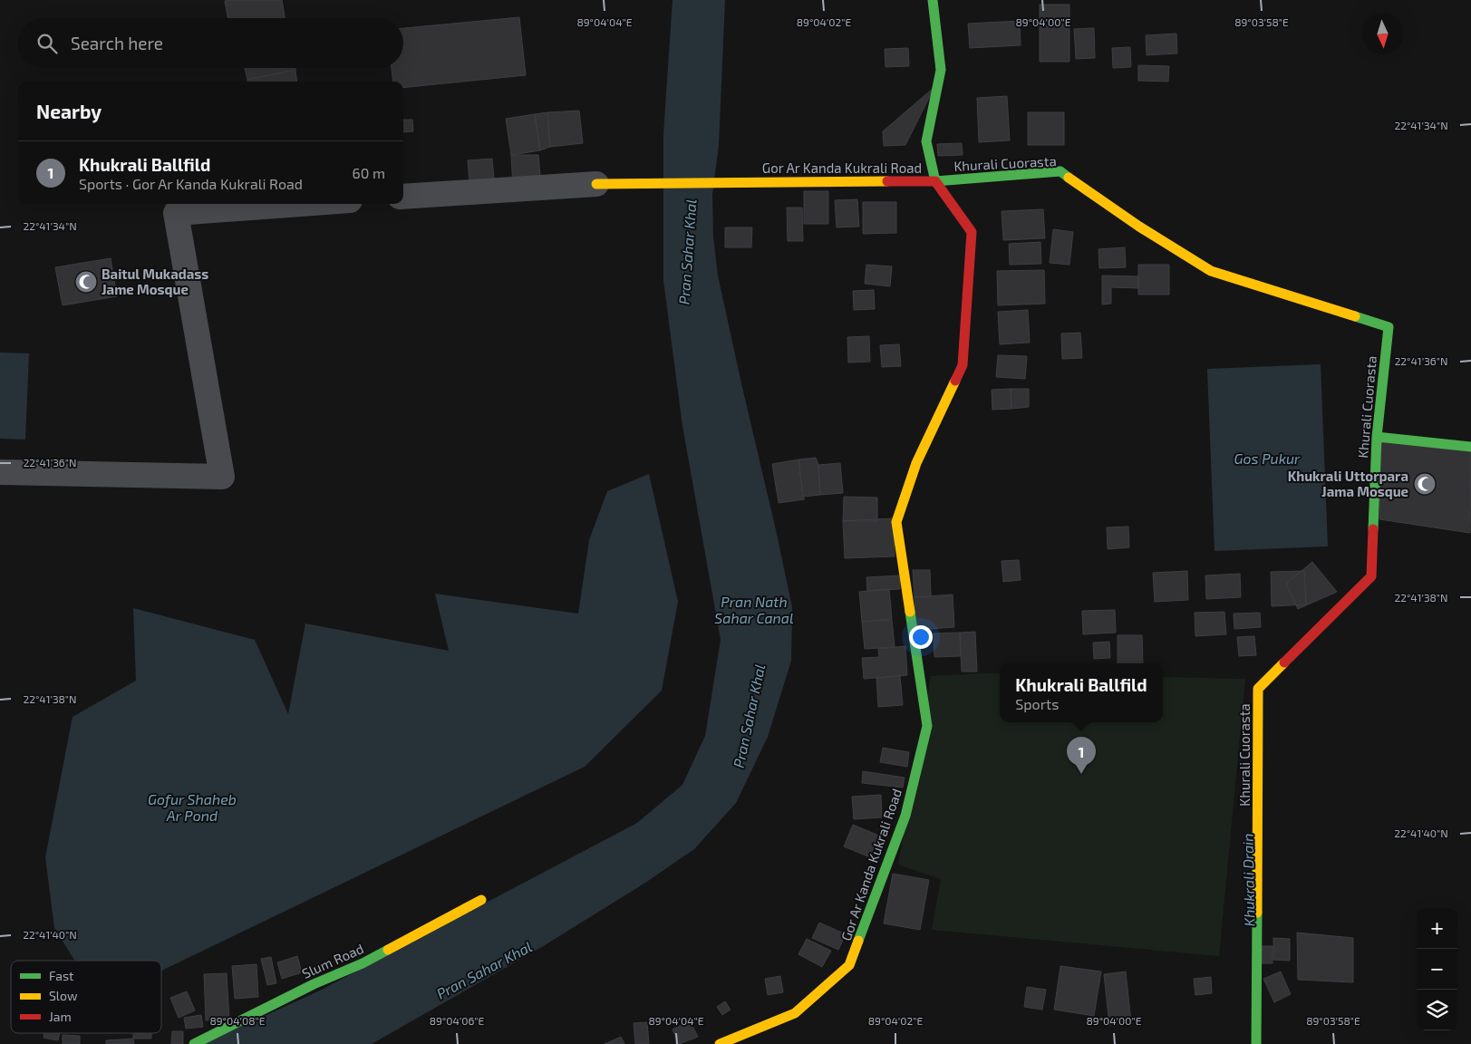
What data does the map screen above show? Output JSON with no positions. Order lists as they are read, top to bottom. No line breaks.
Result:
{"streets":{"street":["Khurali Cuorasta","Gor Ar Kanda Kukrali Road","Slum Road"]},"crossings":[["Khurali Cuorasta","Gor Ar Kanda Kukrali Road"]],"water":["Pran Sahar Khal","Gos Pukur","Pran Nath Sahar Canal","Gofur Shaheb Ar Pond","Khukrali Drain"],"places":{"mosque":["Baitul Mukadass Jame Mosque","Khukrali Uttorpara Jama Mosque"]},"legend":["Fast","Slow","Jam"],"north":"bottom","page":{"search":"Search here","heading":"Nearby","list":[{"mark":"1","name":"Khukrali Ballfild","note":"Sports · Gor Ar Kanda Kukrali Road","value":"60 m"}],"popup":["Khukrali Ballfild","Sports"],"pins":"1","map_buttons":["+","−"]},"coordinates":["89°04'04\"E","89°04'02\"E","89°04'00\"E","89°03'58\"E","22°41'34\"N","22°41'36\"N","22°41'38\"N","22°41'40\"N","89°04'08\"E","89°04'06\"E"]}
